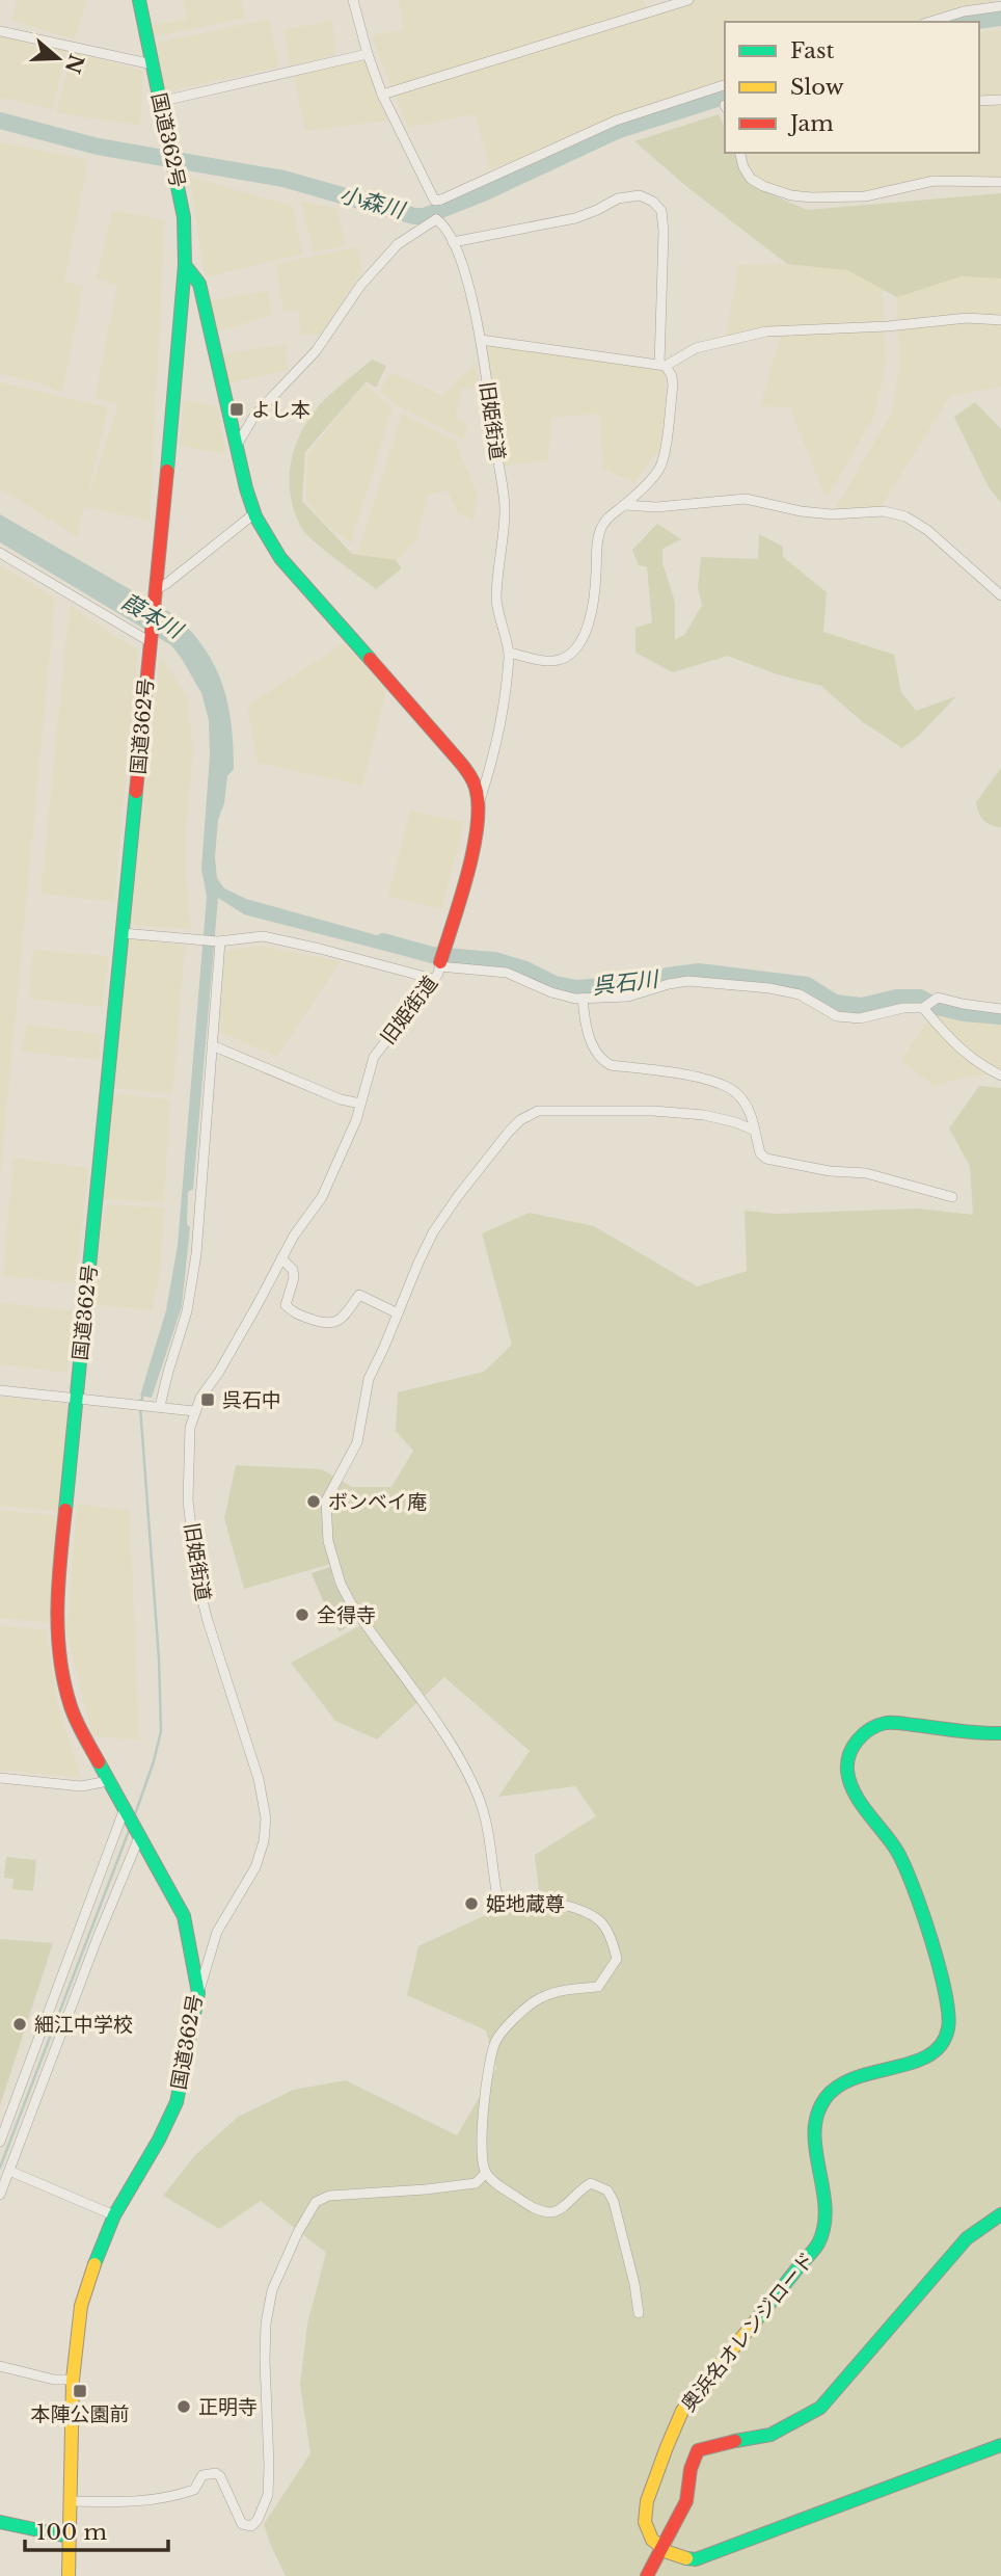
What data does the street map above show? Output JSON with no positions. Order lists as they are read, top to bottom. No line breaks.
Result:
{"streets":{"main road":["国道362号","旧姫街道","奥浜名オレンジロード"]},"crossings":[["国道362号","旧姫街道"]],"water":["小森川","葭本川","呉石川"],"places":{"transit":["よし本","呉石中","本陣公園前"],"other":["ボンベイ庵","全得寺","姫地蔵尊","細江中学校","正明寺"]},"legend":["Fast","Slow","Jam"],"scale_bar":"100 m","north":"right"}
